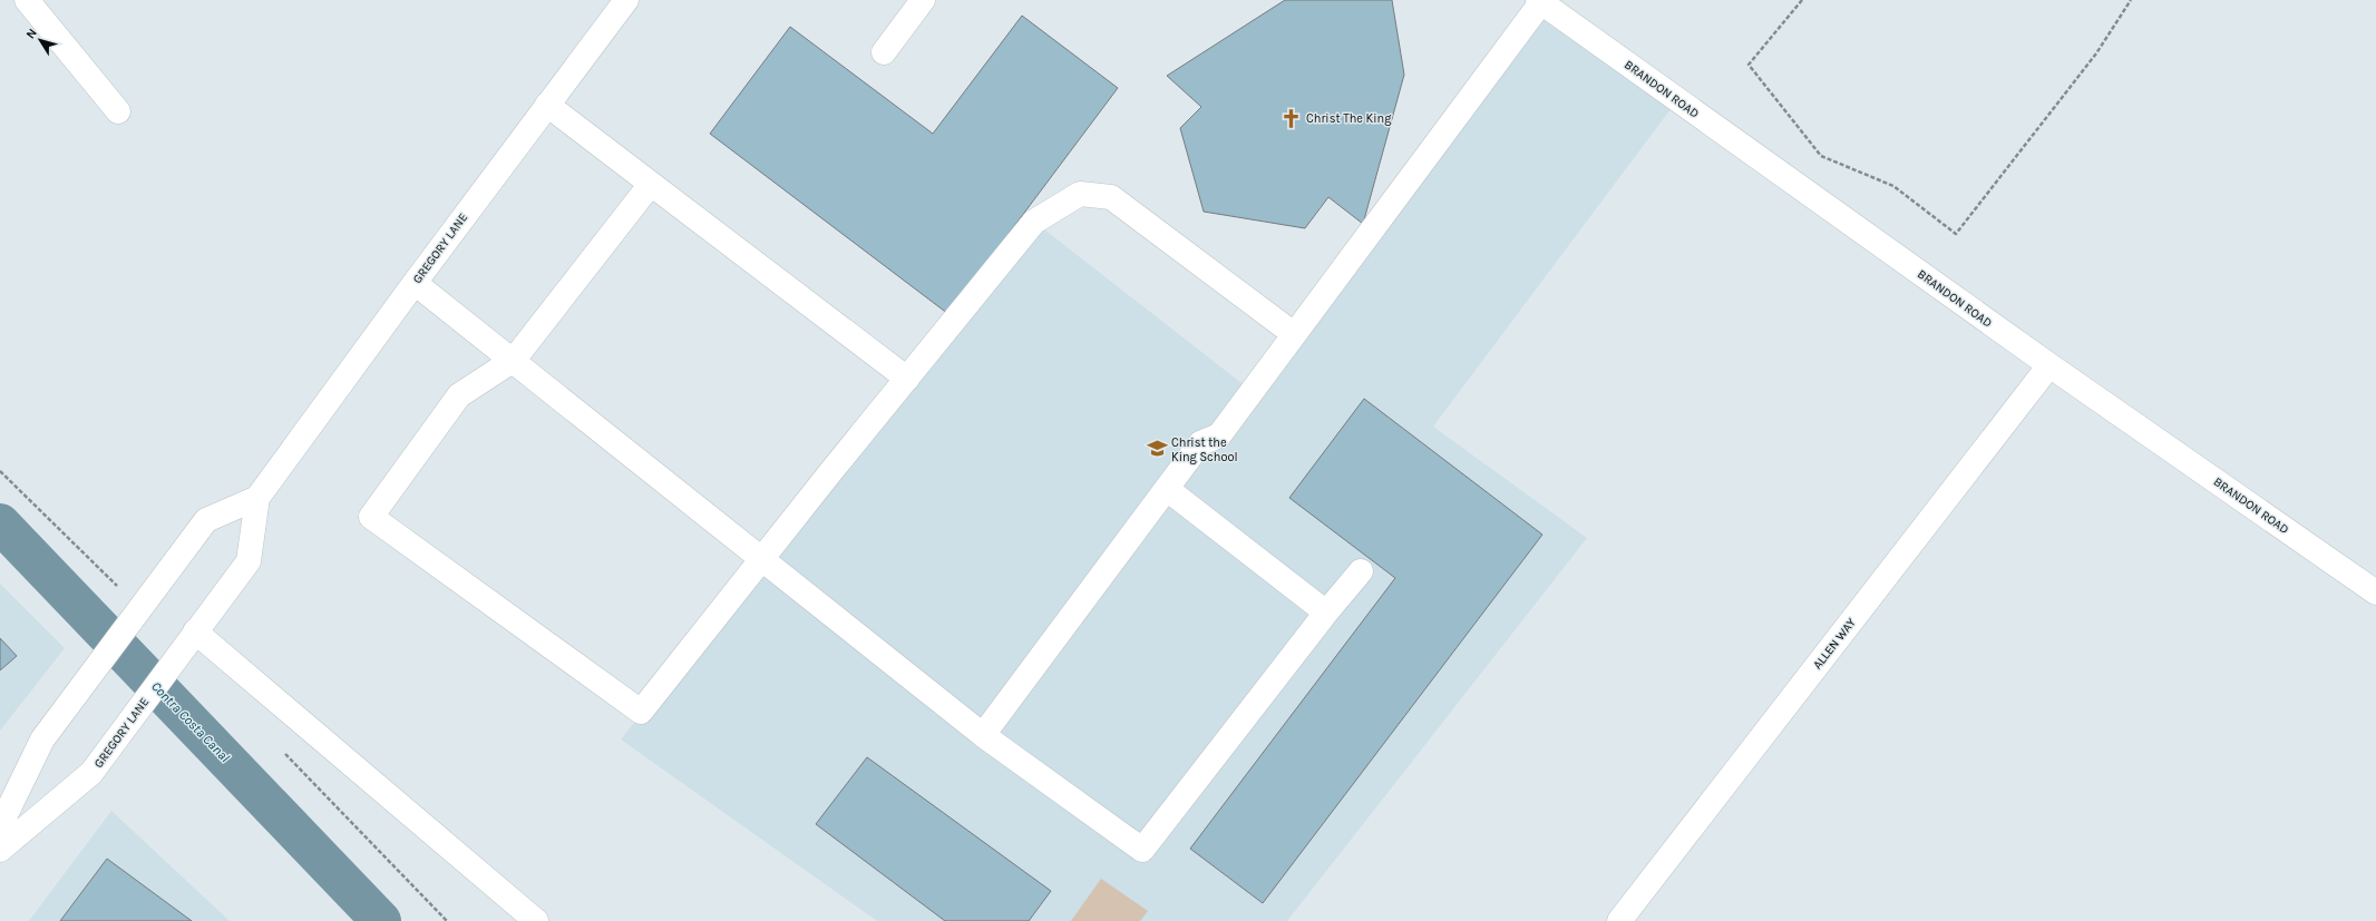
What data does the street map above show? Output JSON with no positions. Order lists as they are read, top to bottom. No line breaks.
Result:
{"streets":{"street":["BRANDON ROAD","GREGORY LANE","ALLEN WAY"]},"crossings":[["BRANDON ROAD","ALLEN WAY"]],"water":["Contra Costa Canal"],"places":{"church":["Christ The King"],"school or university":["Christ the King School"]},"north":"top left"}
